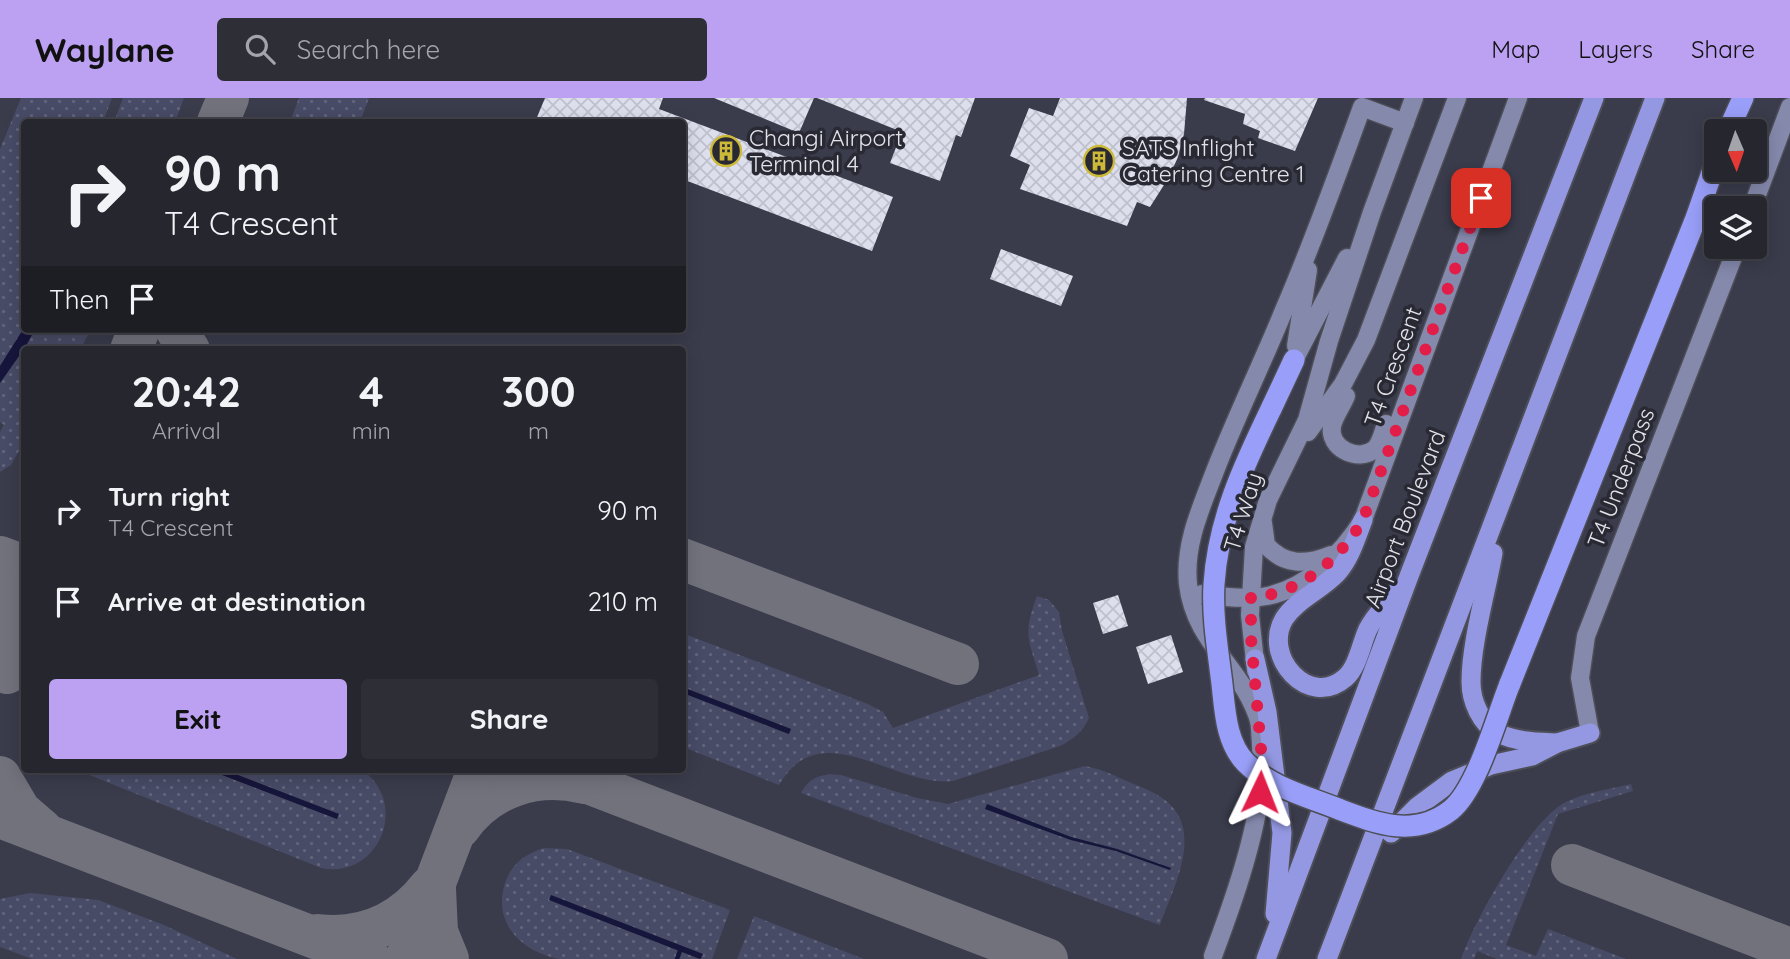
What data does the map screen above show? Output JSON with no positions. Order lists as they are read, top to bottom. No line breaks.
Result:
{"streets":{"highway":["Airport Boulevard"],"main road":["T4 Crescent","T4 Underpass","T4 Way"]},"crossings":[["T4 Crescent","T4 Way"]],"places":{"building":["Changi Airport Terminal 4","SATS Inflight Catering Centre 1"]},"north":"bottom","page":{"header":"Waylane","search":"Search here","nav":["Map","Layers","Share"],"turn":["90 m","T4 Crescent"],"then":"Then","eta":["20:42","Arrival","4","min","300","m"],"list":[{"name":"Turn right","note":"T4 Crescent","value":"90 m"},{"name":"Arrive at destination","value":"210 m"}],"buttons":["Exit","Share"]}}
